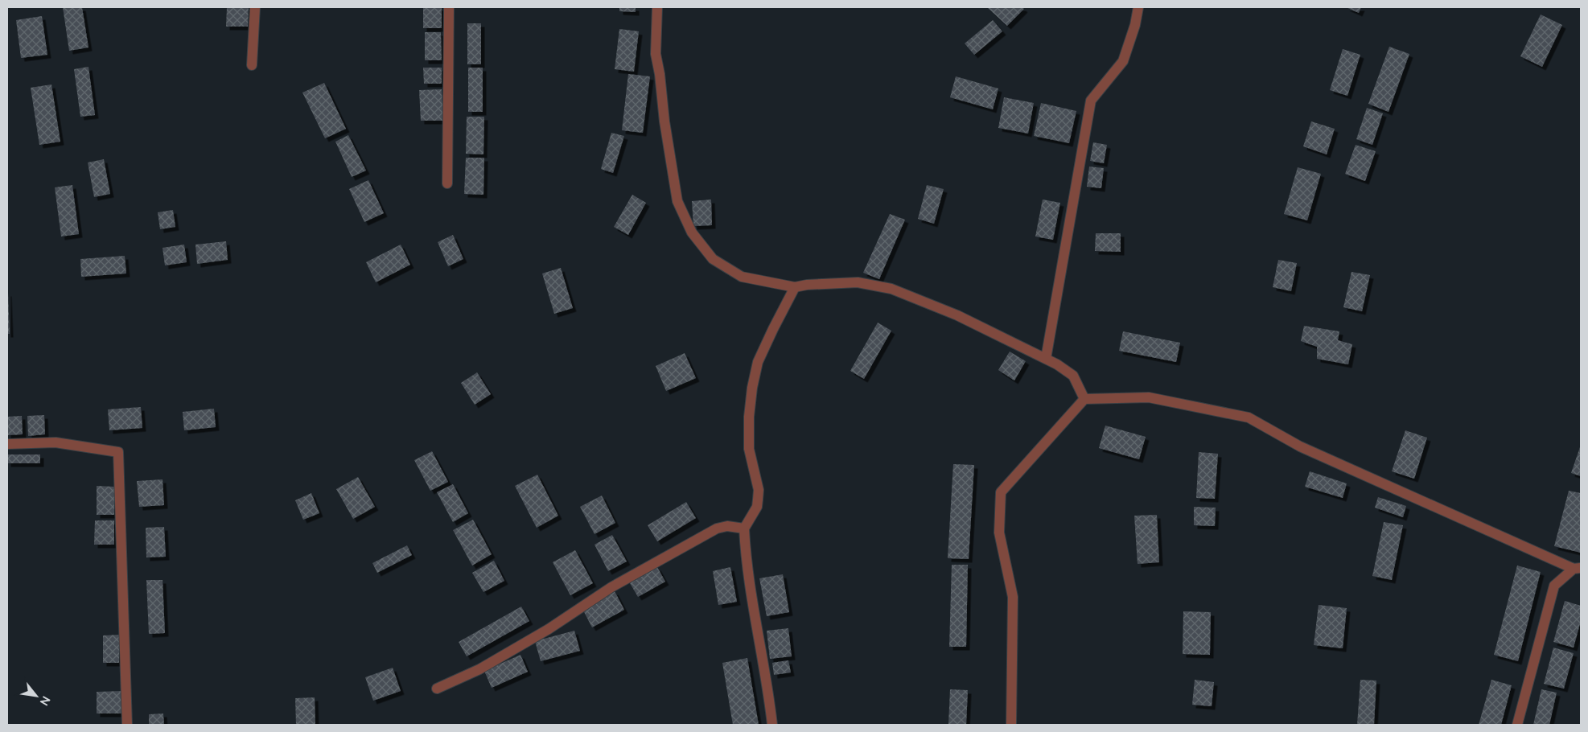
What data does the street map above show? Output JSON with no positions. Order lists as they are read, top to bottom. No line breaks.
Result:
{"north":"bottom right"}
